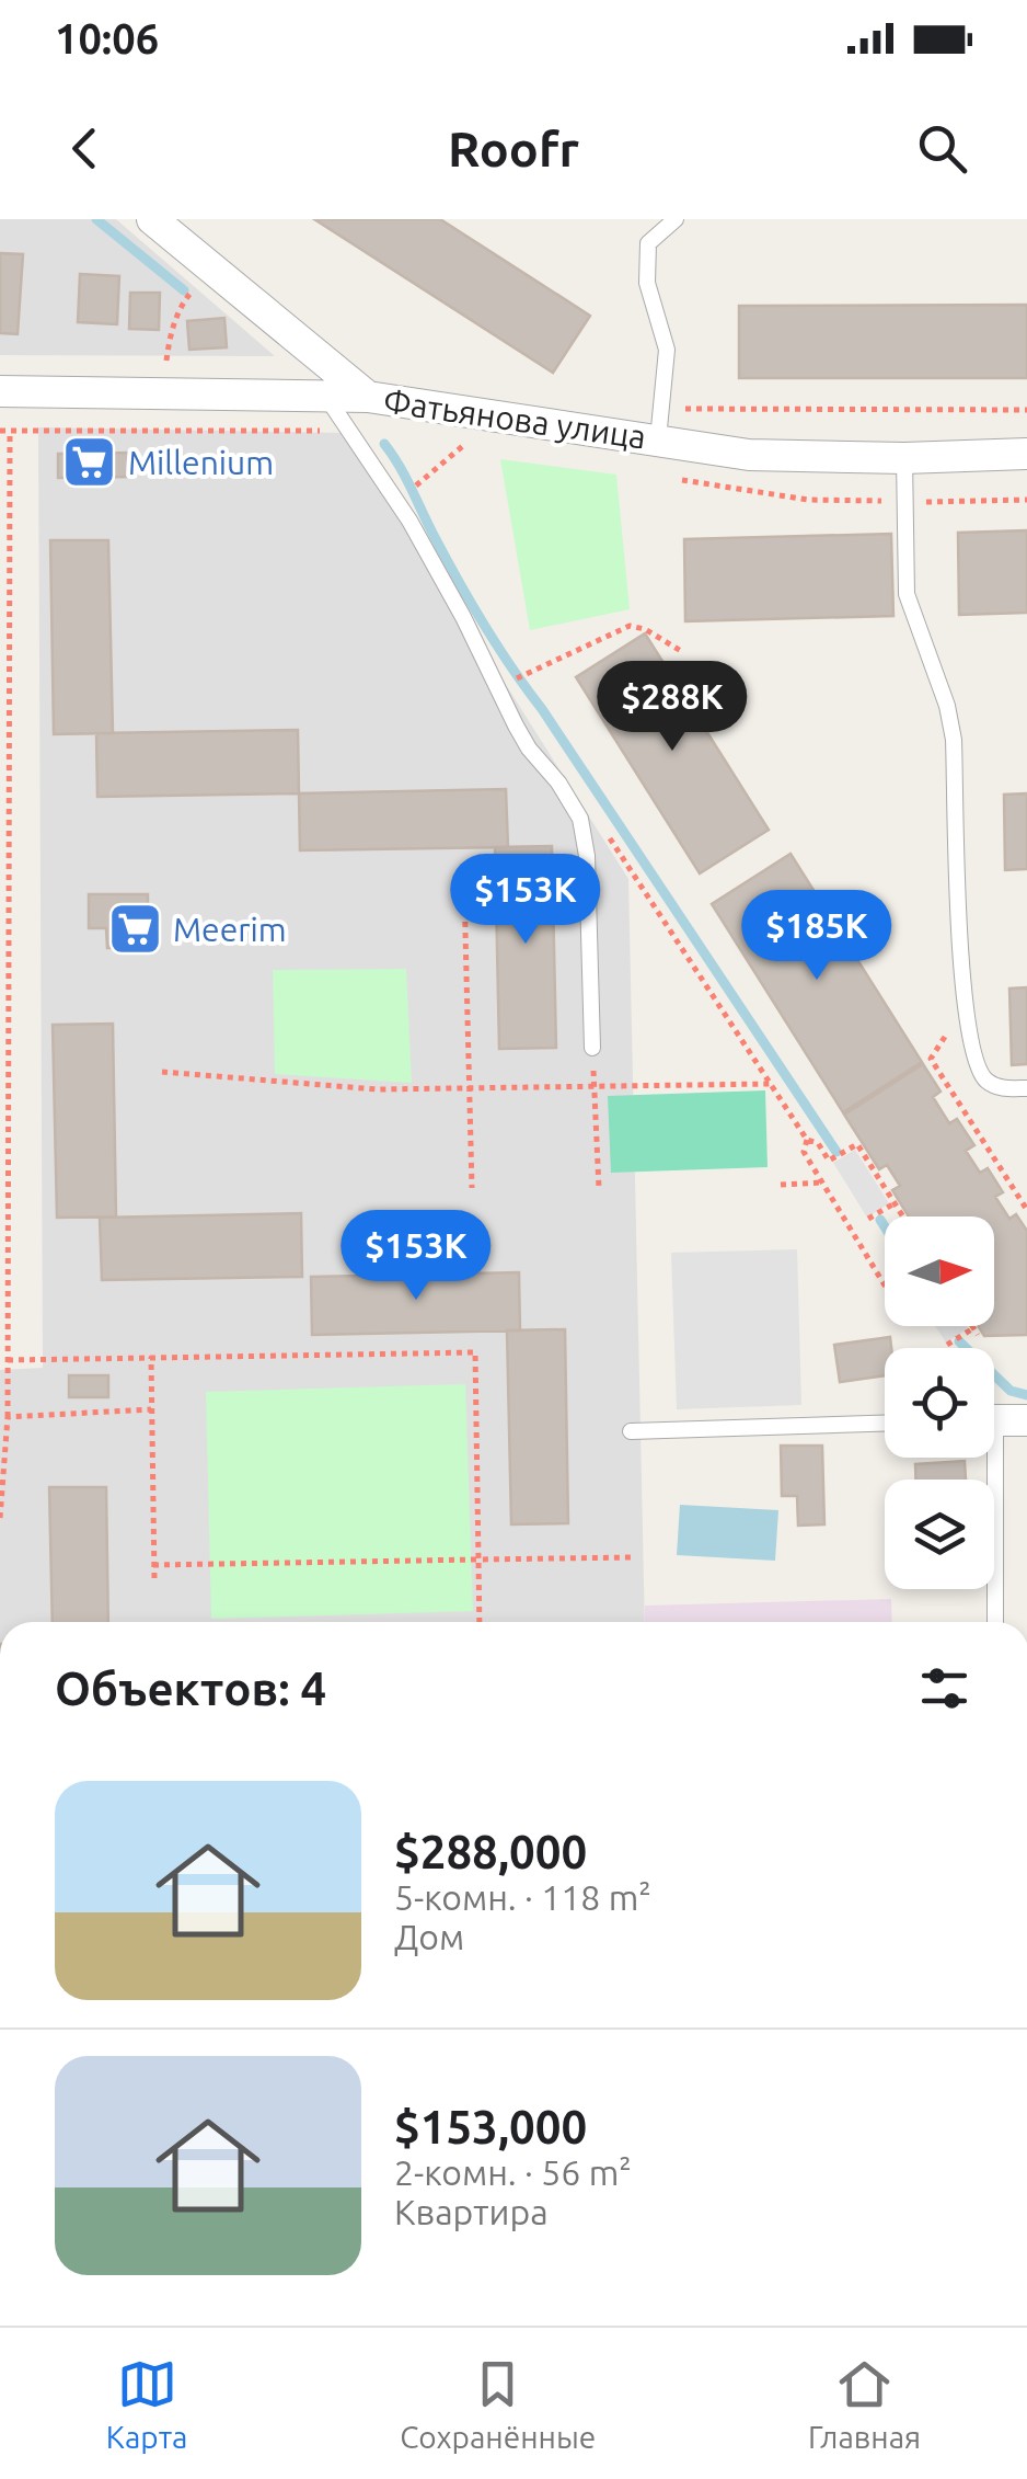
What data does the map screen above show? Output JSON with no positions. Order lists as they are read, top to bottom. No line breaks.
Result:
{"streets":{"street":["Фатьянова улица"]},"places":{"supermarket":["Millenium","Meerim"]},"north":"right","page":{"status":"10:06","header":"Roofr","price":["$288K","$153K","$185K","$153K"],"heading":"Объектов: 4","list":[{"name":"$288,000","note":"5-комн. · 118 m² · Дом"},{"name":"$153,000","note":"2-комн. · 56 m² · Квартира"}],"tabs":["Карта","Сохранённые","Главная"]}}
